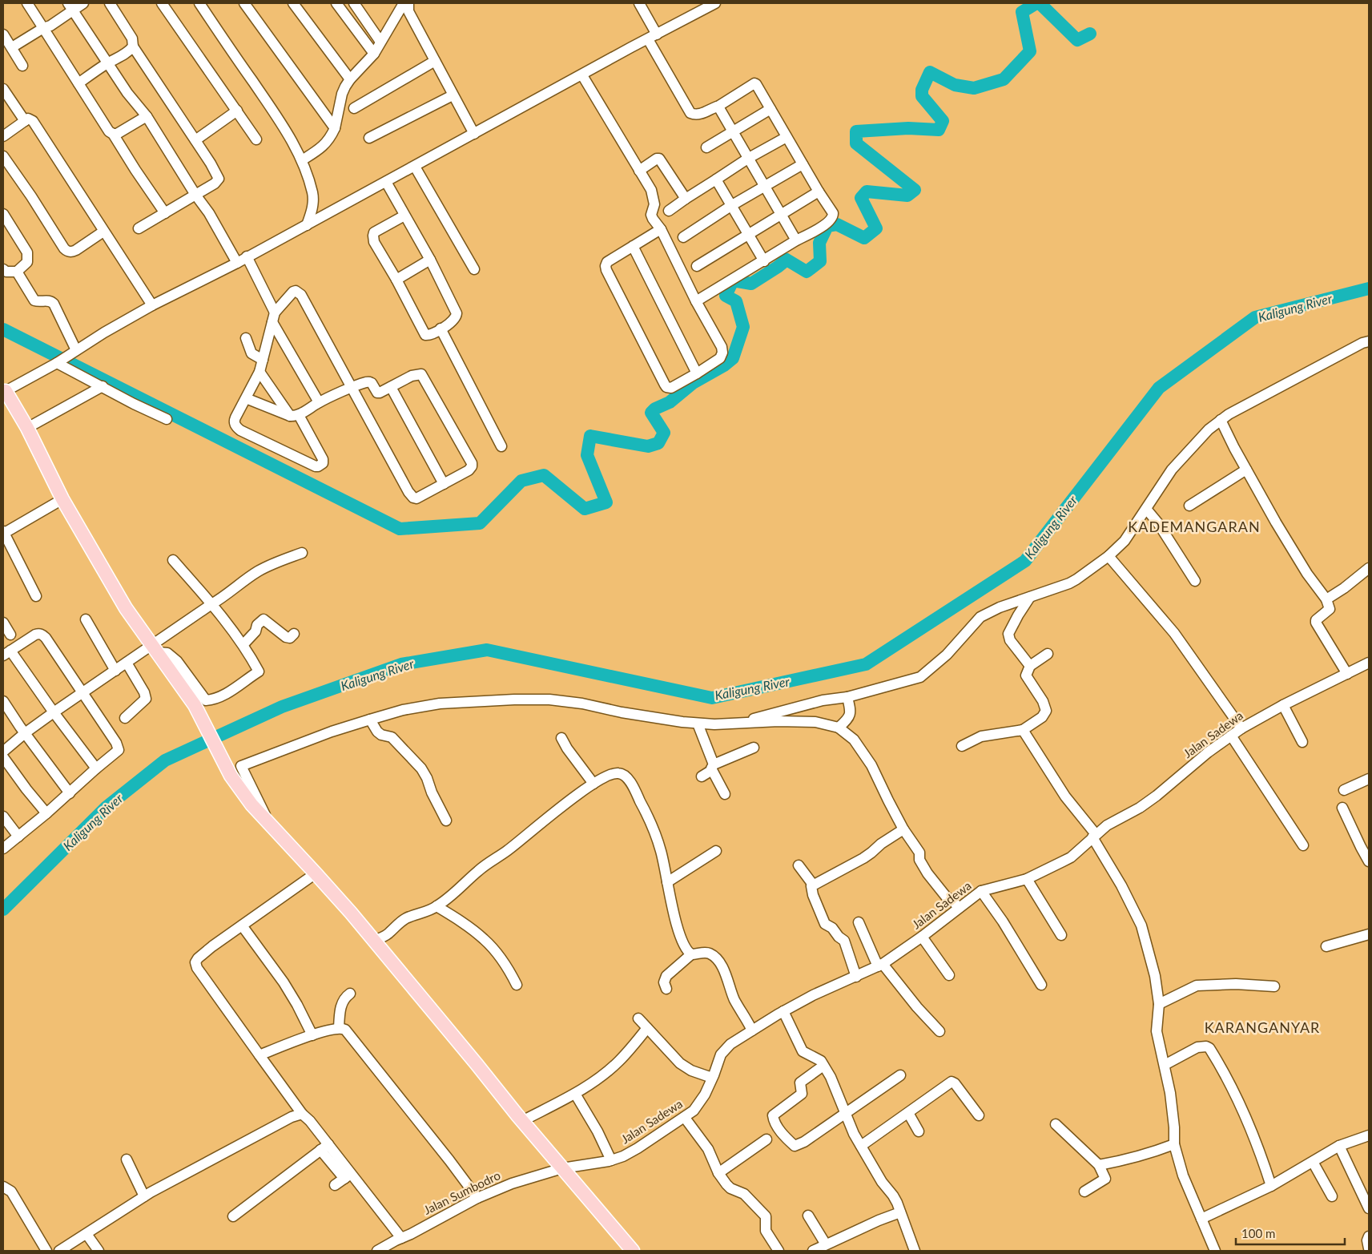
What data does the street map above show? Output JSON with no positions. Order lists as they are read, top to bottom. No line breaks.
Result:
{"streets":{"street":["Jalan Sadewa","Jalan Sumbodro"]},"crossings":[["Jalan Sadewa","Jalan Sumbodro"]],"districts":["KADEMANGARAN","KARANGANYAR"],"water":["Kaligung River"],"scale_bar":"100 m"}
